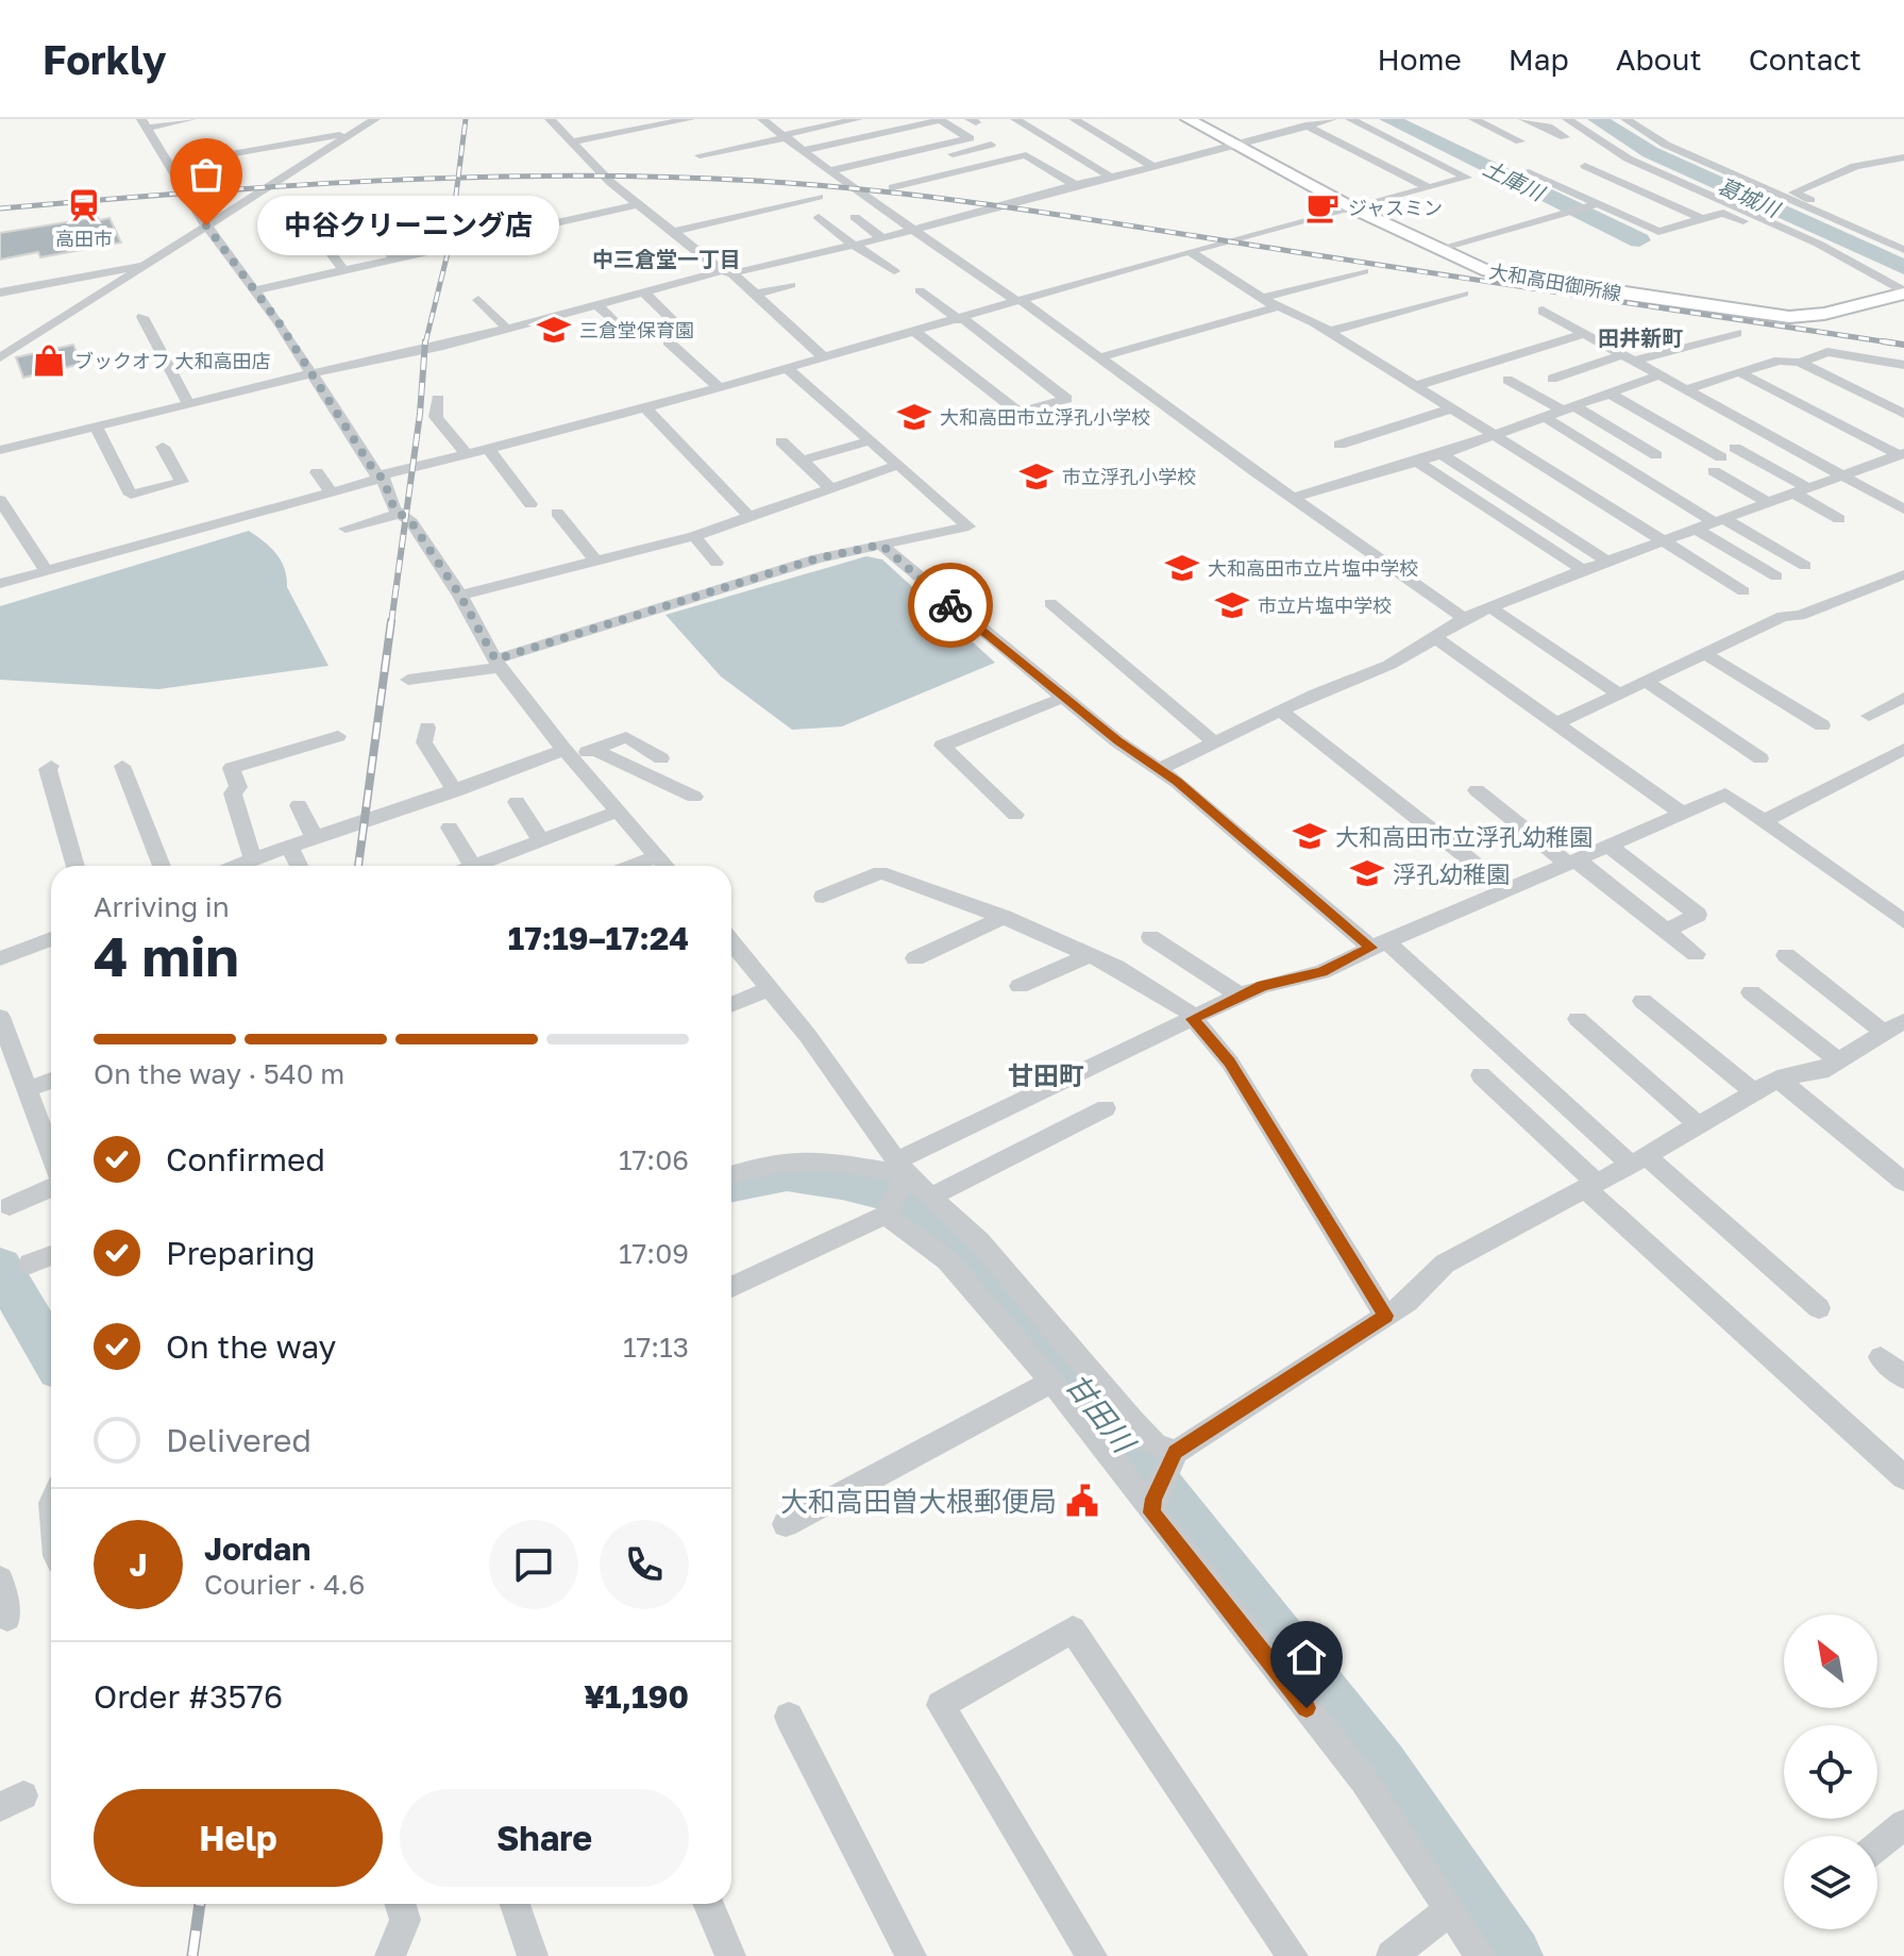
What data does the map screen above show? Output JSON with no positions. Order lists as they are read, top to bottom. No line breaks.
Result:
{"streets":{"main road":["大和高田御所線"]},"districts":["中三倉堂一丁目","田井新町","甘田町"],"water":["土庫川","葛城川","甘田川"],"places":{"station":["高田市"],"cafe":["ジャスミン"],"other":["中谷クリーニング店"],"school or university":["三倉堂保育園","大和高田市立浮孔小学校","市立浮孔小学校","大和高田市立片塩中学校","市立片塩中学校","大和高田市立浮孔幼稚園","浮孔幼稚園"],"shop":["ブックオフ 大和高田店"],"public building":["大和高田曽大根郵便局"]},"north":"top left","page":{"header":"Forkly","nav":["Home","Map","About","Contact"],"bubble":"中谷クリーニング店","heading":["4 min","Arriving in","17:19–17:24"],"panel":["Jordan","Courier · 4.6","Order #3576","¥1,190"],"bar":"On the way · 540 m","list":[["Confirmed","17:06"],["Preparing","17:09"],["On the way","17:13"],"Delivered"],"round":"J","buttons":["Help","Share"]}}
